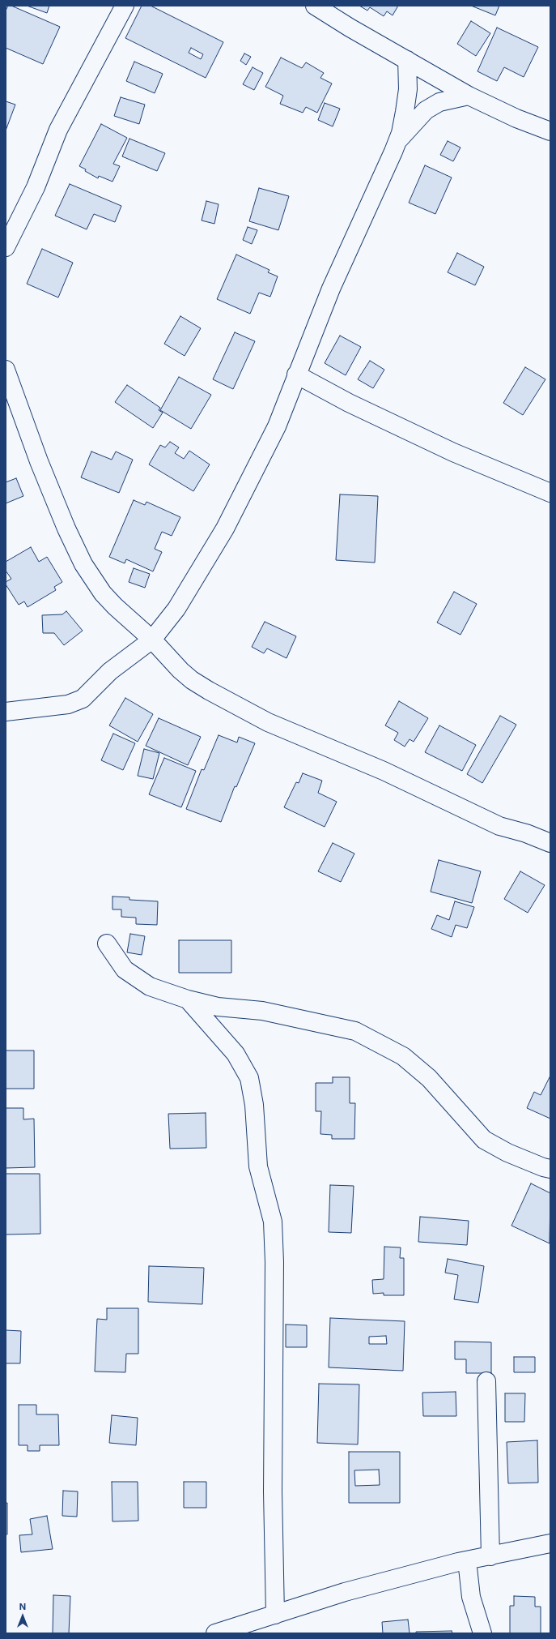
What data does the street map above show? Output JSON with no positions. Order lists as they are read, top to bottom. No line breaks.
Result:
{"north":"top"}
